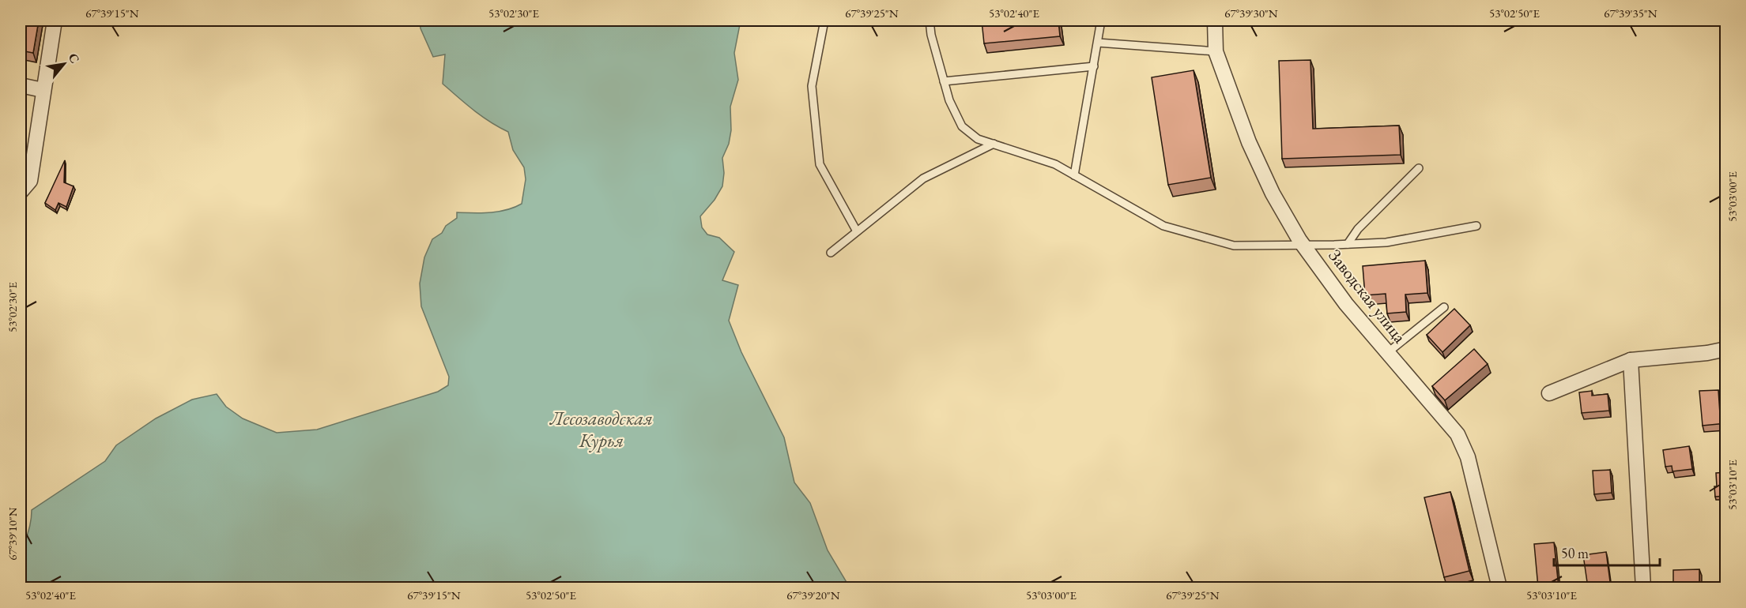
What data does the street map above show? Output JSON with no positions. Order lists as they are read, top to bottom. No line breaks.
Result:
{"streets":{"street":["Заводская улица"]},"water":["Лесозаводская Курья"],"scale_bar":"50 m","north":"top right","coordinates":["67°39'15\"N","53°02'30\"E","67°39'25\"N","53°02'40\"E","67°39'30\"N","53°02'50\"E","67°39'35\"N","53°03'00\"E","53°03'10\"E","67°39'10\"N","67°39'20\"N"]}
